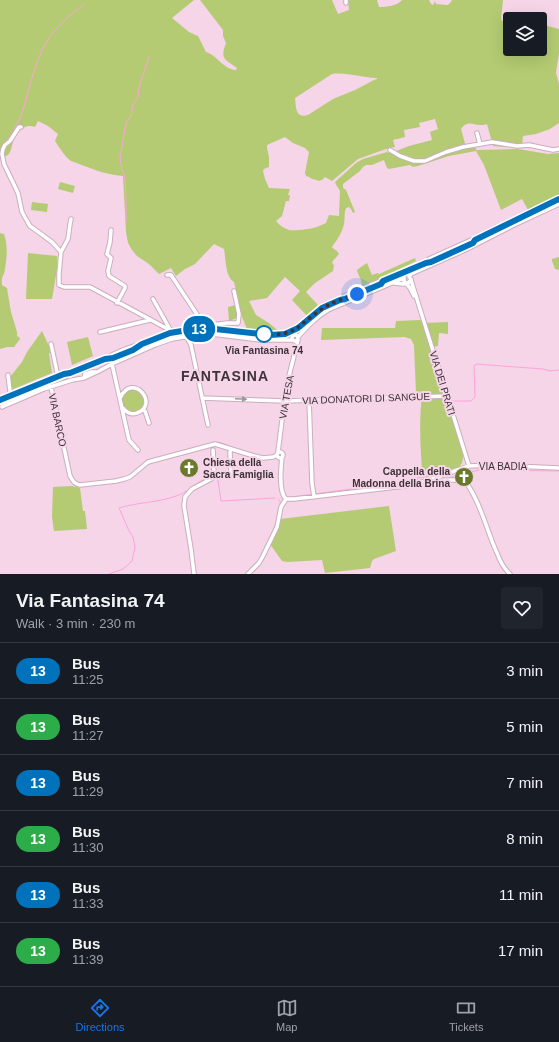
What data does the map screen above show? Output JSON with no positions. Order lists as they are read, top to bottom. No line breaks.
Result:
{"streets":{"street":["VIA DEI PRATI","VIA TESA","VIA DONATORI DI SANGUE","VIA BARCO","VIA BADIA"]},"crossings":[["VIA DEI PRATI","VIA DONATORI DI SANGUE"],["VIA DEI PRATI","VIA BADIA"],["VIA TESA","VIA DONATORI DI SANGUE"],["VIA TESA","VIA BARCO"]],"districts":["FANTASINA"],"places":{"other":["Via Fantasina 74"],"church":["Chiesa della Sacra Famiglia","Cappella della Madonna della Brina"]},"lines":["bus line 13"],"page":{"on_map":"13","heading":["Via Fantasina 74","Walk · 3 min · 230 m"],"list":[{"mark":"13","name":"Bus","note":"11:25","value":"3 min"},{"mark":"13","name":"Bus","note":"11:27","value":"5 min"},{"mark":"13","name":"Bus","note":"11:29","value":"7 min"},{"mark":"13","name":"Bus","note":"11:30","value":"8 min"},{"mark":"13","name":"Bus","note":"11:33","value":"11 min"},{"mark":"13","name":"Bus","note":"11:39","value":"17 min"}],"tabs":["Directions","Map","Tickets"]}}
